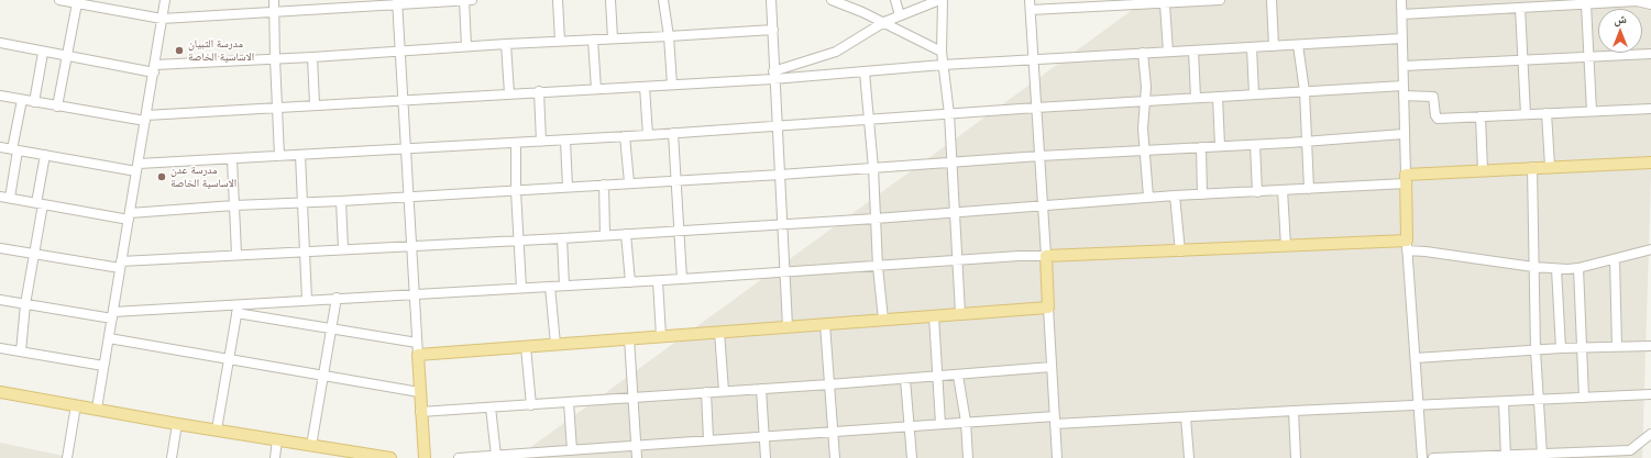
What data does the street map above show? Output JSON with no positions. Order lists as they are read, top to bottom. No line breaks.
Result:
{"places":["مدرسة التبيان الاساسية الخاصة","مدرسة عدن الاساسية الخاصة"],"north":"top"}
